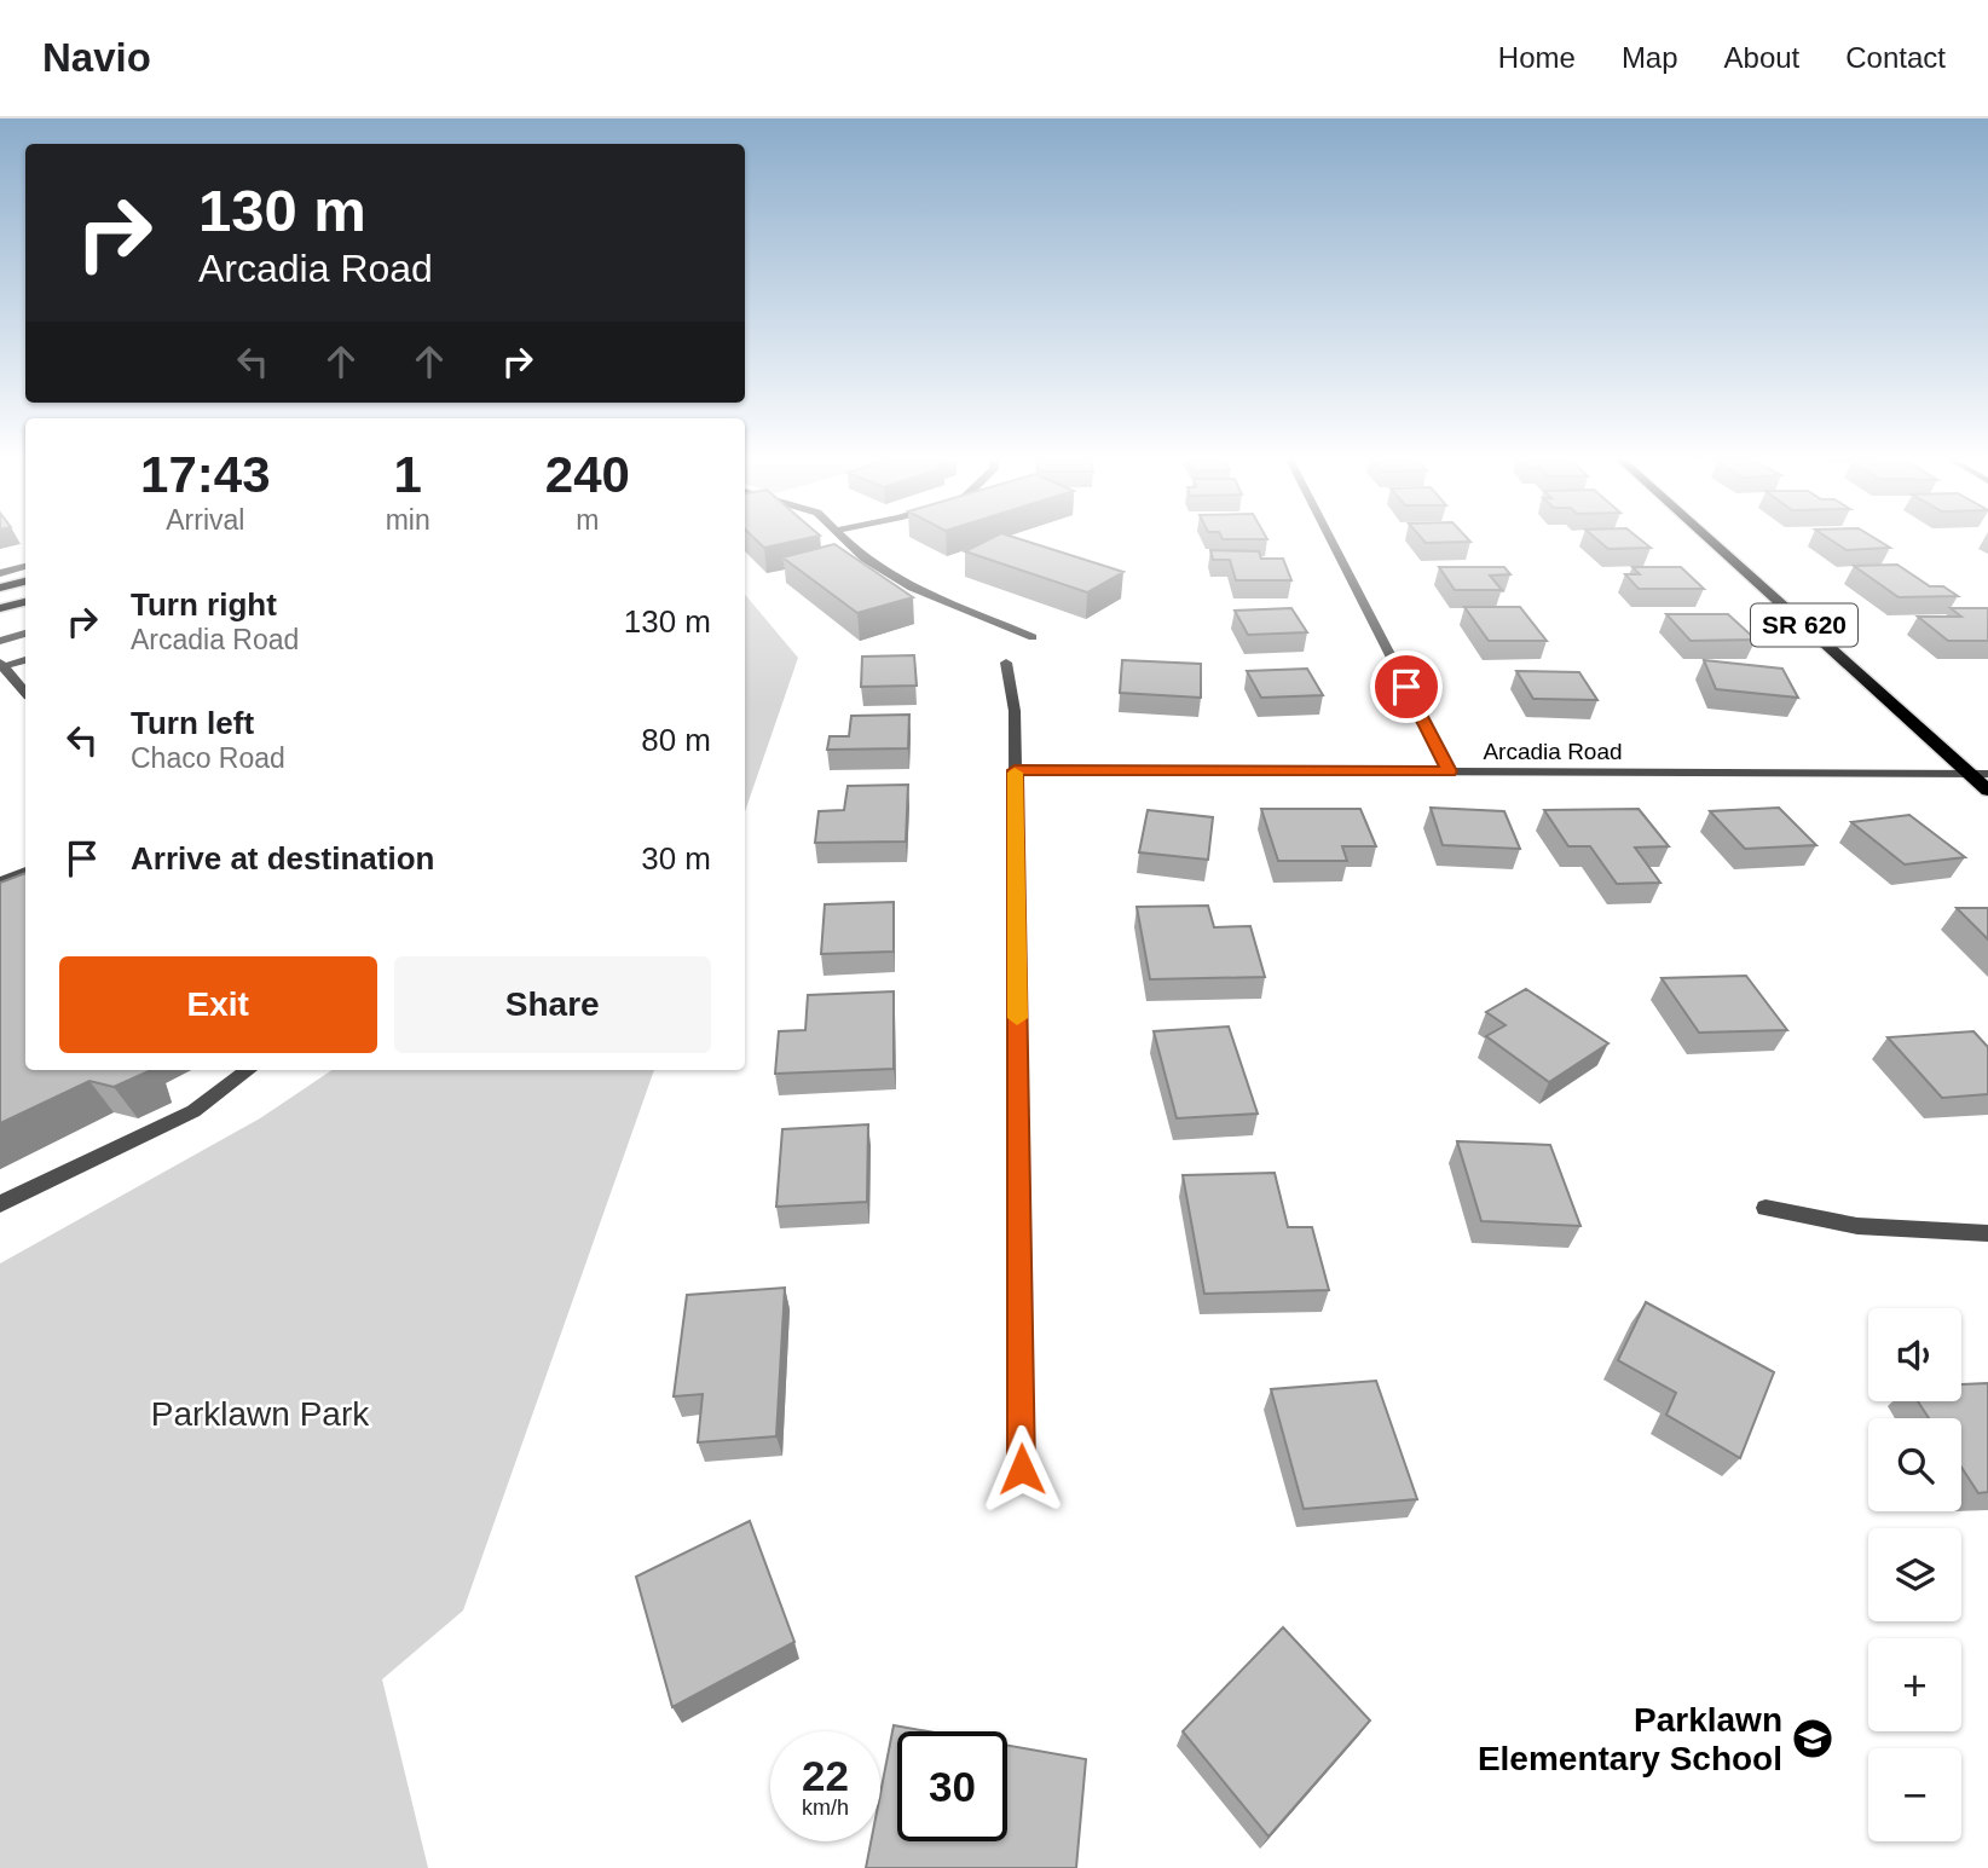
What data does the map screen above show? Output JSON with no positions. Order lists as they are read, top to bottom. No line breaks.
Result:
{"streets":{"main road":["SR 620"],"street":["Arcadia Road"]},"crossings":[["SR 620","Arcadia Road"]],"parks":["Parklawn Park"],"places":{"school or university":["Parklawn Elementary School"]},"page":{"header":"Navio","nav":["Home","Map","About","Contact"],"turn":["130 m","Arcadia Road"],"eta":["17:43","Arrival","1","min","240","m"],"list":[{"name":"Turn right","note":"Arcadia Road","value":"130 m"},{"name":"Turn left","note":"Chaco Road","value":"80 m"},{"name":"Arrive at destination","value":"30 m"}],"buttons":["Exit","Share"],"map_buttons":["+","−"],"speed":"22 km/h","limit":"30"}}
